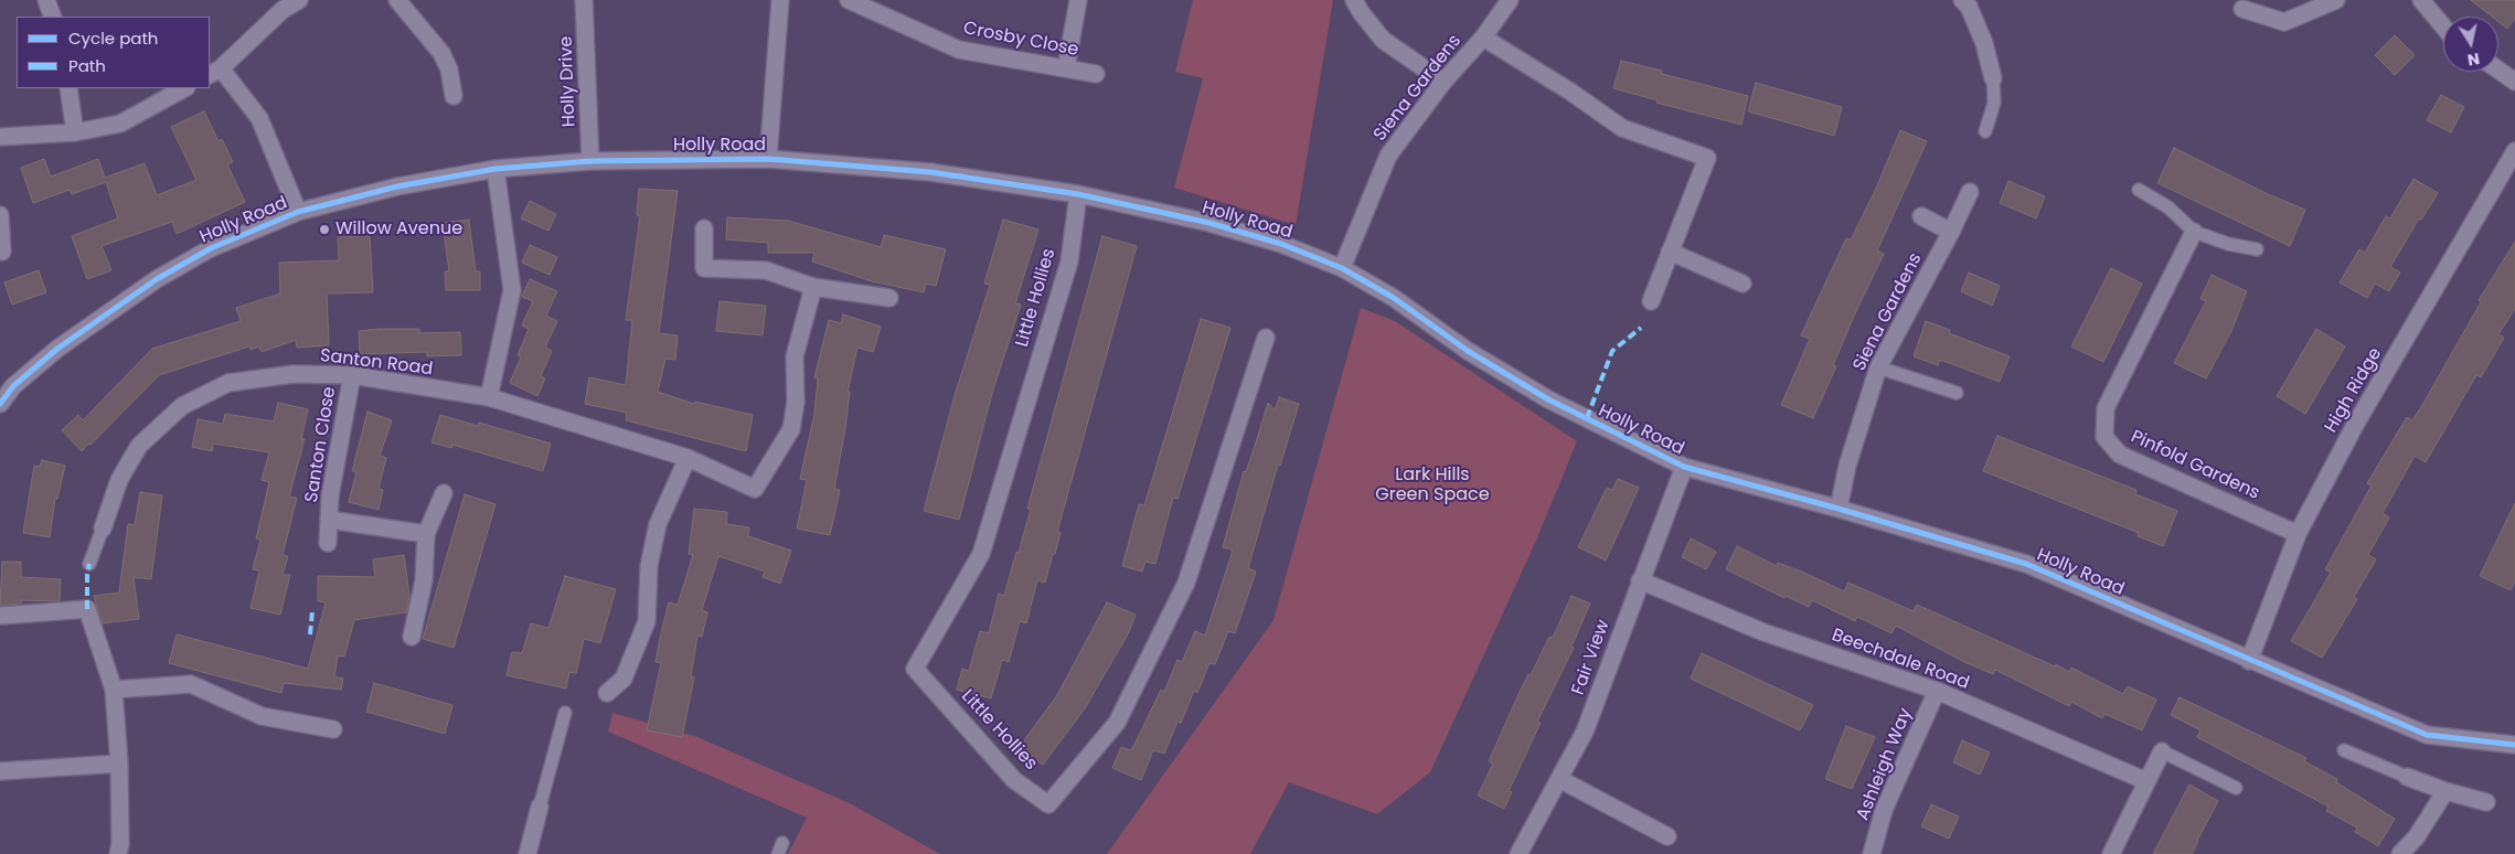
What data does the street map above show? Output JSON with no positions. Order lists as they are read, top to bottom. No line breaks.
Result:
{"streets":{"street":["Crosby Close","Holly Drive","Siena Gardens","Holly Road","Little Hollies","Santon Road","High Ridge","Santon Close","Pinfold Gardens","Fair View","Beechdale Road","Ashleigh Way"]},"crossings":[["Holly Drive","Holly Road"],["Siena Gardens","Holly Road"],["Holly Road","Little Hollies"],["Holly Road","High Ridge"],["Holly Road","Fair View"],["Santon Road","Santon Close"],["High Ridge","Pinfold Gardens"],["Fair View","Beechdale Road"],["Beechdale Road","Ashleigh Way"]],"parks":["Lark Hills Green Space"],"places":["Willow Avenue"],"legend":["Cycle path","Path"],"north":"bottom"}
